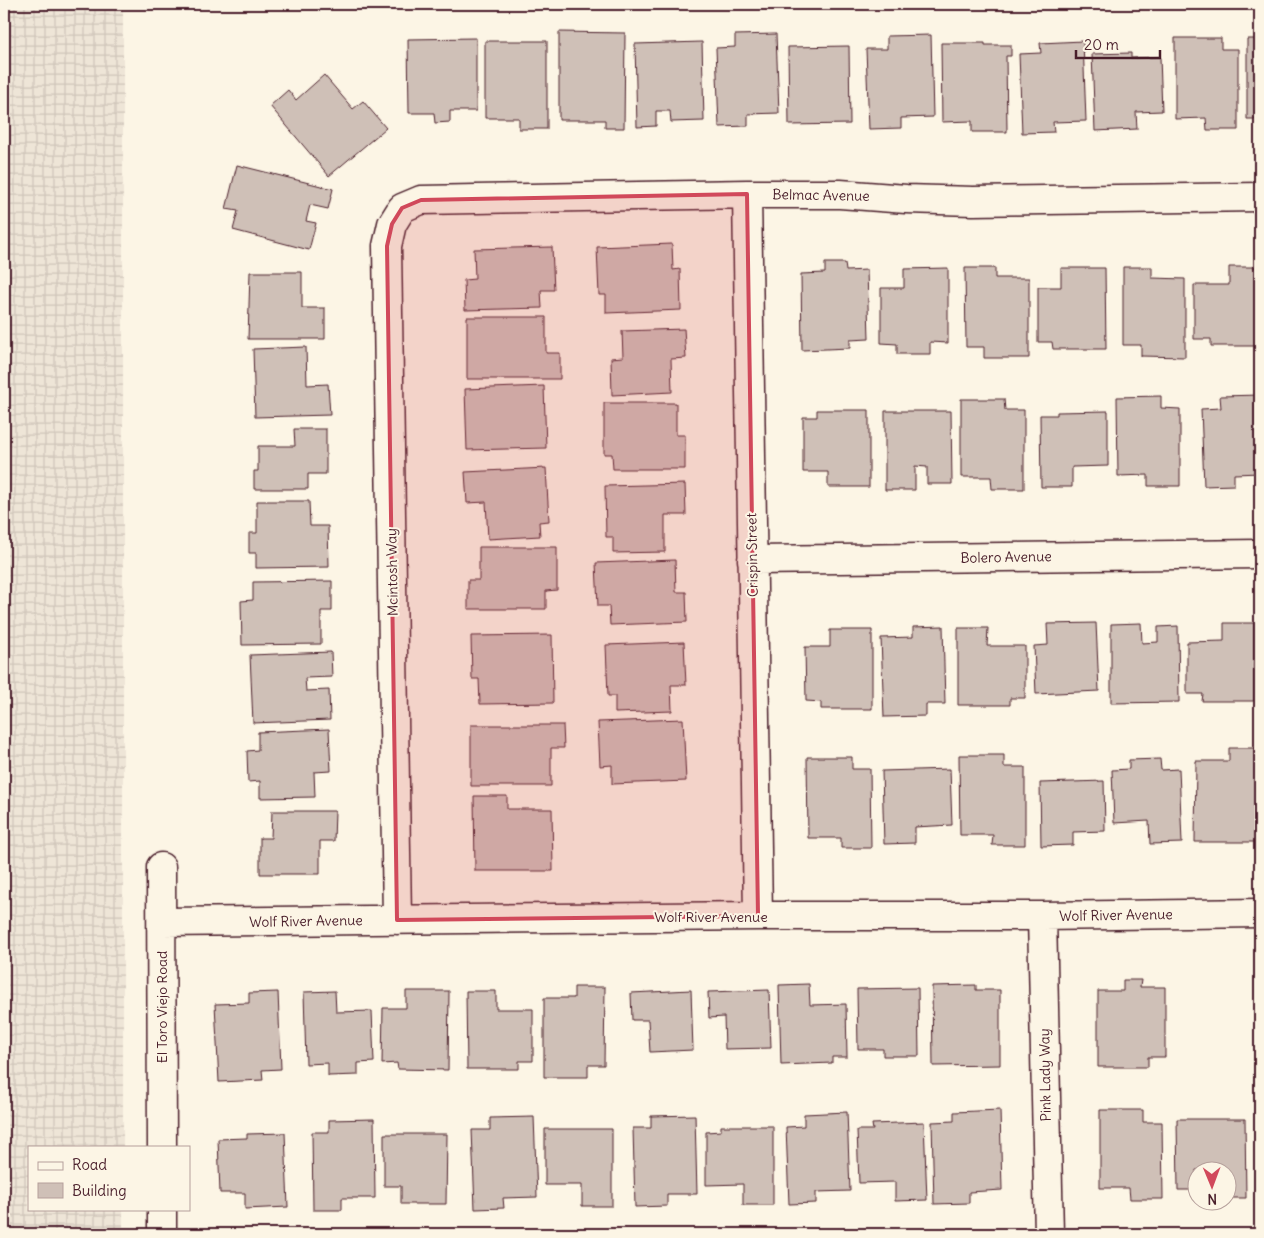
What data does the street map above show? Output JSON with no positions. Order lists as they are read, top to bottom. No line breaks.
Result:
{"streets":{"street":["Belmac Avenue","Crispin Street","Bolero Avenue","Mcintosh Way","Wolf River Avenue","El Toro Viejo Road","Pink Lady Way"]},"crossings":[["Belmac Avenue","Crispin Street"],["Belmac Avenue","Mcintosh Way"],["Crispin Street","Bolero Avenue"],["Crispin Street","Wolf River Avenue"],["Mcintosh Way","Wolf River Avenue"],["Wolf River Avenue","El Toro Viejo Road"],["Wolf River Avenue","Pink Lady Way"]],"legend":["Road","Building"],"scale_bar":"20 m","north":"bottom"}
